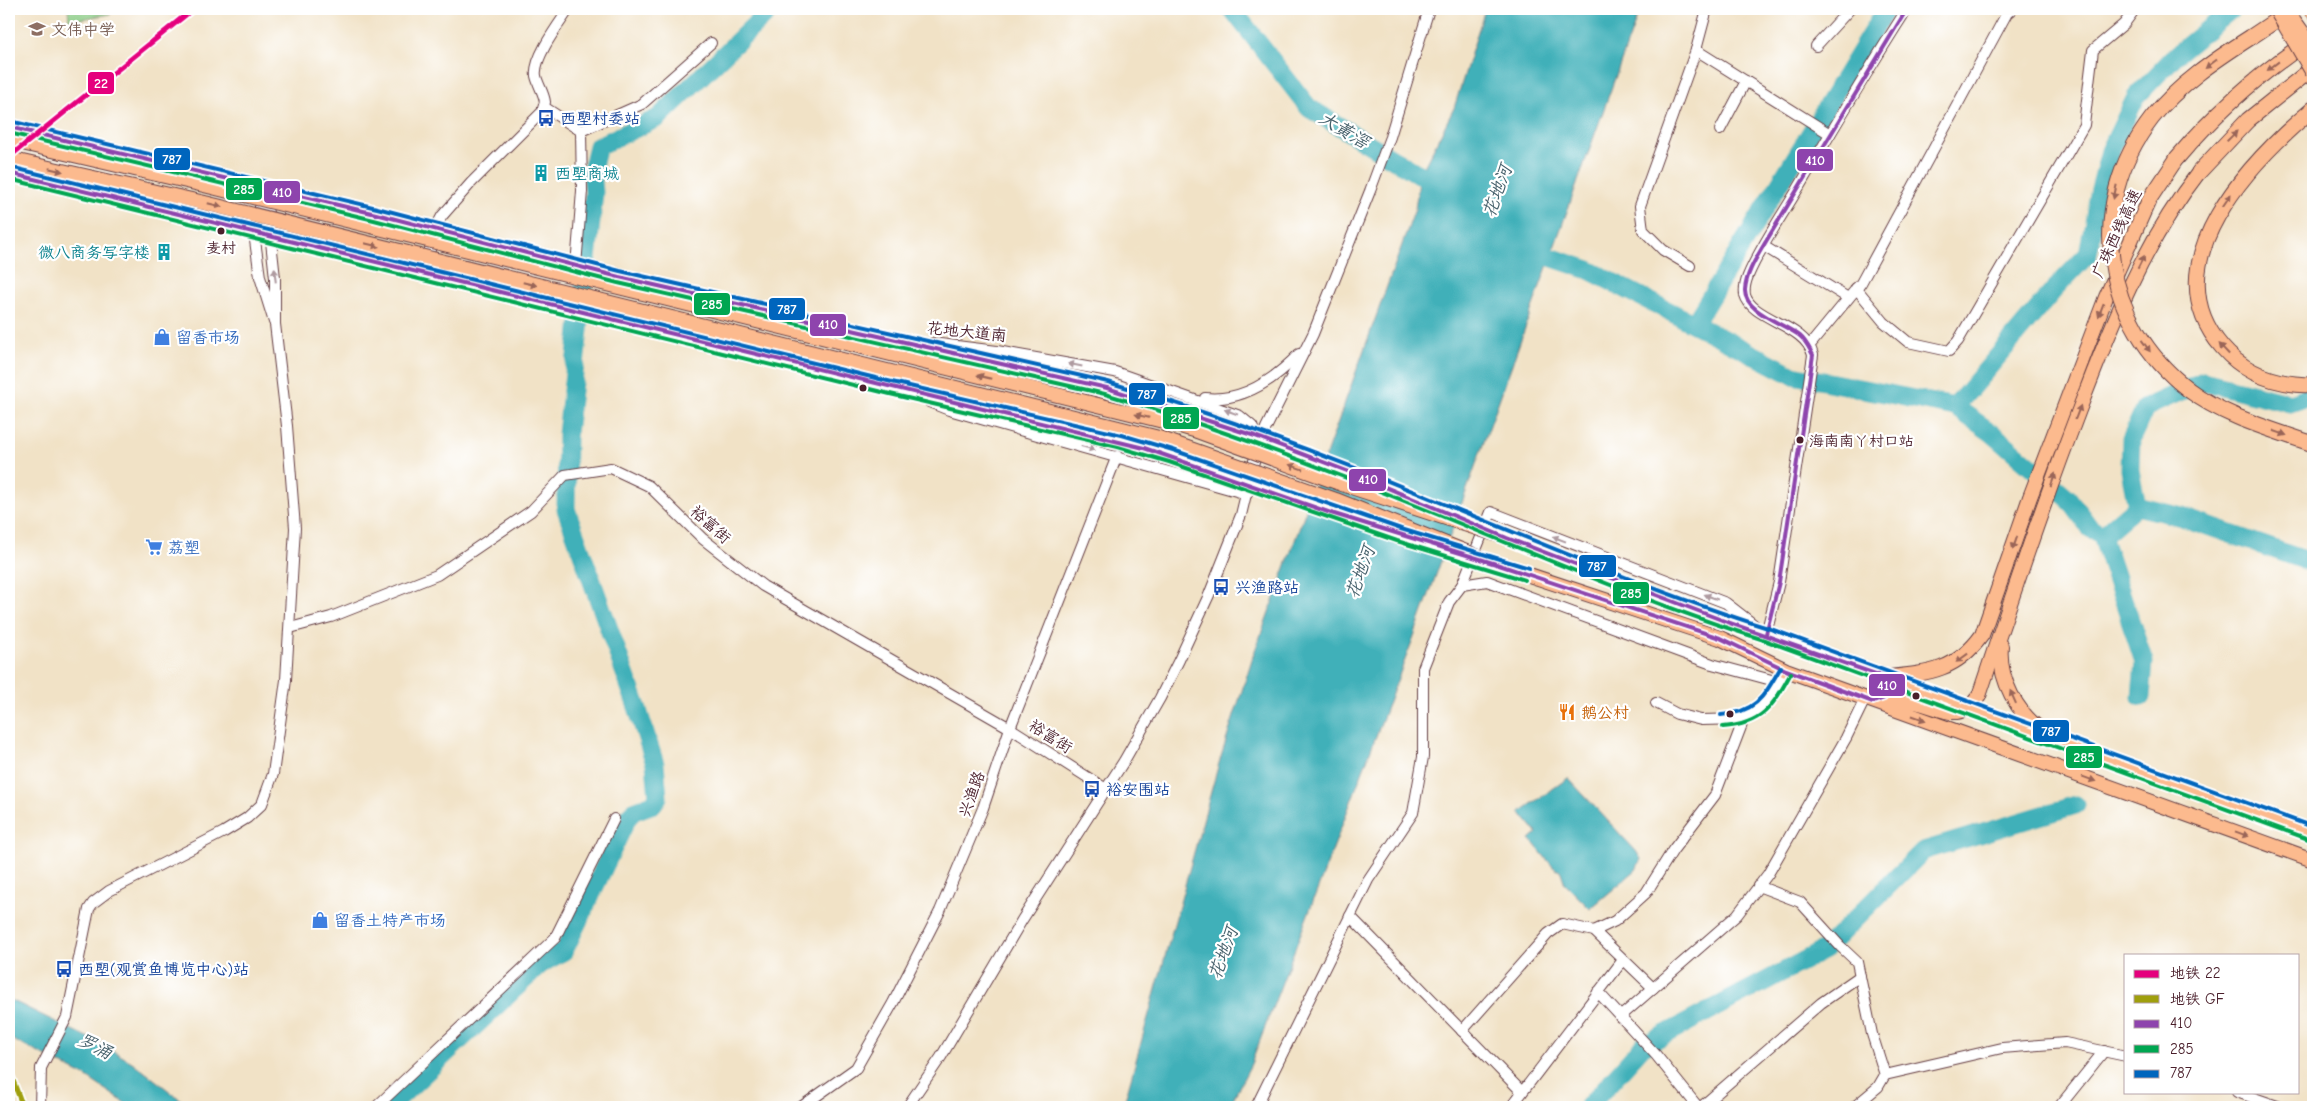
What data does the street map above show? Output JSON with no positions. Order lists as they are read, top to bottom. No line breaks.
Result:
{"streets":{"highway":["广珠西线高速"],"main road":["花地大道南"],"street":["裕富街","兴渔路"]},"crossings":[["裕富街","兴渔路"]],"one_way":["广珠西线高速"],"water":["大黄滘","花地河","罗涌"],"places":{"school or university":["文伟中学"],"bus stop":["西塱村委站","兴渔路站","裕安围站","西塱(观赏鱼博览中心)站"],"building":["西塱商城","微八商务写字楼"],"other":["麦村","海南南丫村口站"],"shop":["留香市场","留香土特产市场"],"supermarket":["荔塑"],"restaurant":["鹅公村"]},"lines":["metro line 22","transit line 410","transit line 787","transit line 285","metro line GF"],"legend":["地铁 22","地铁 GF","410","285","787"]}
